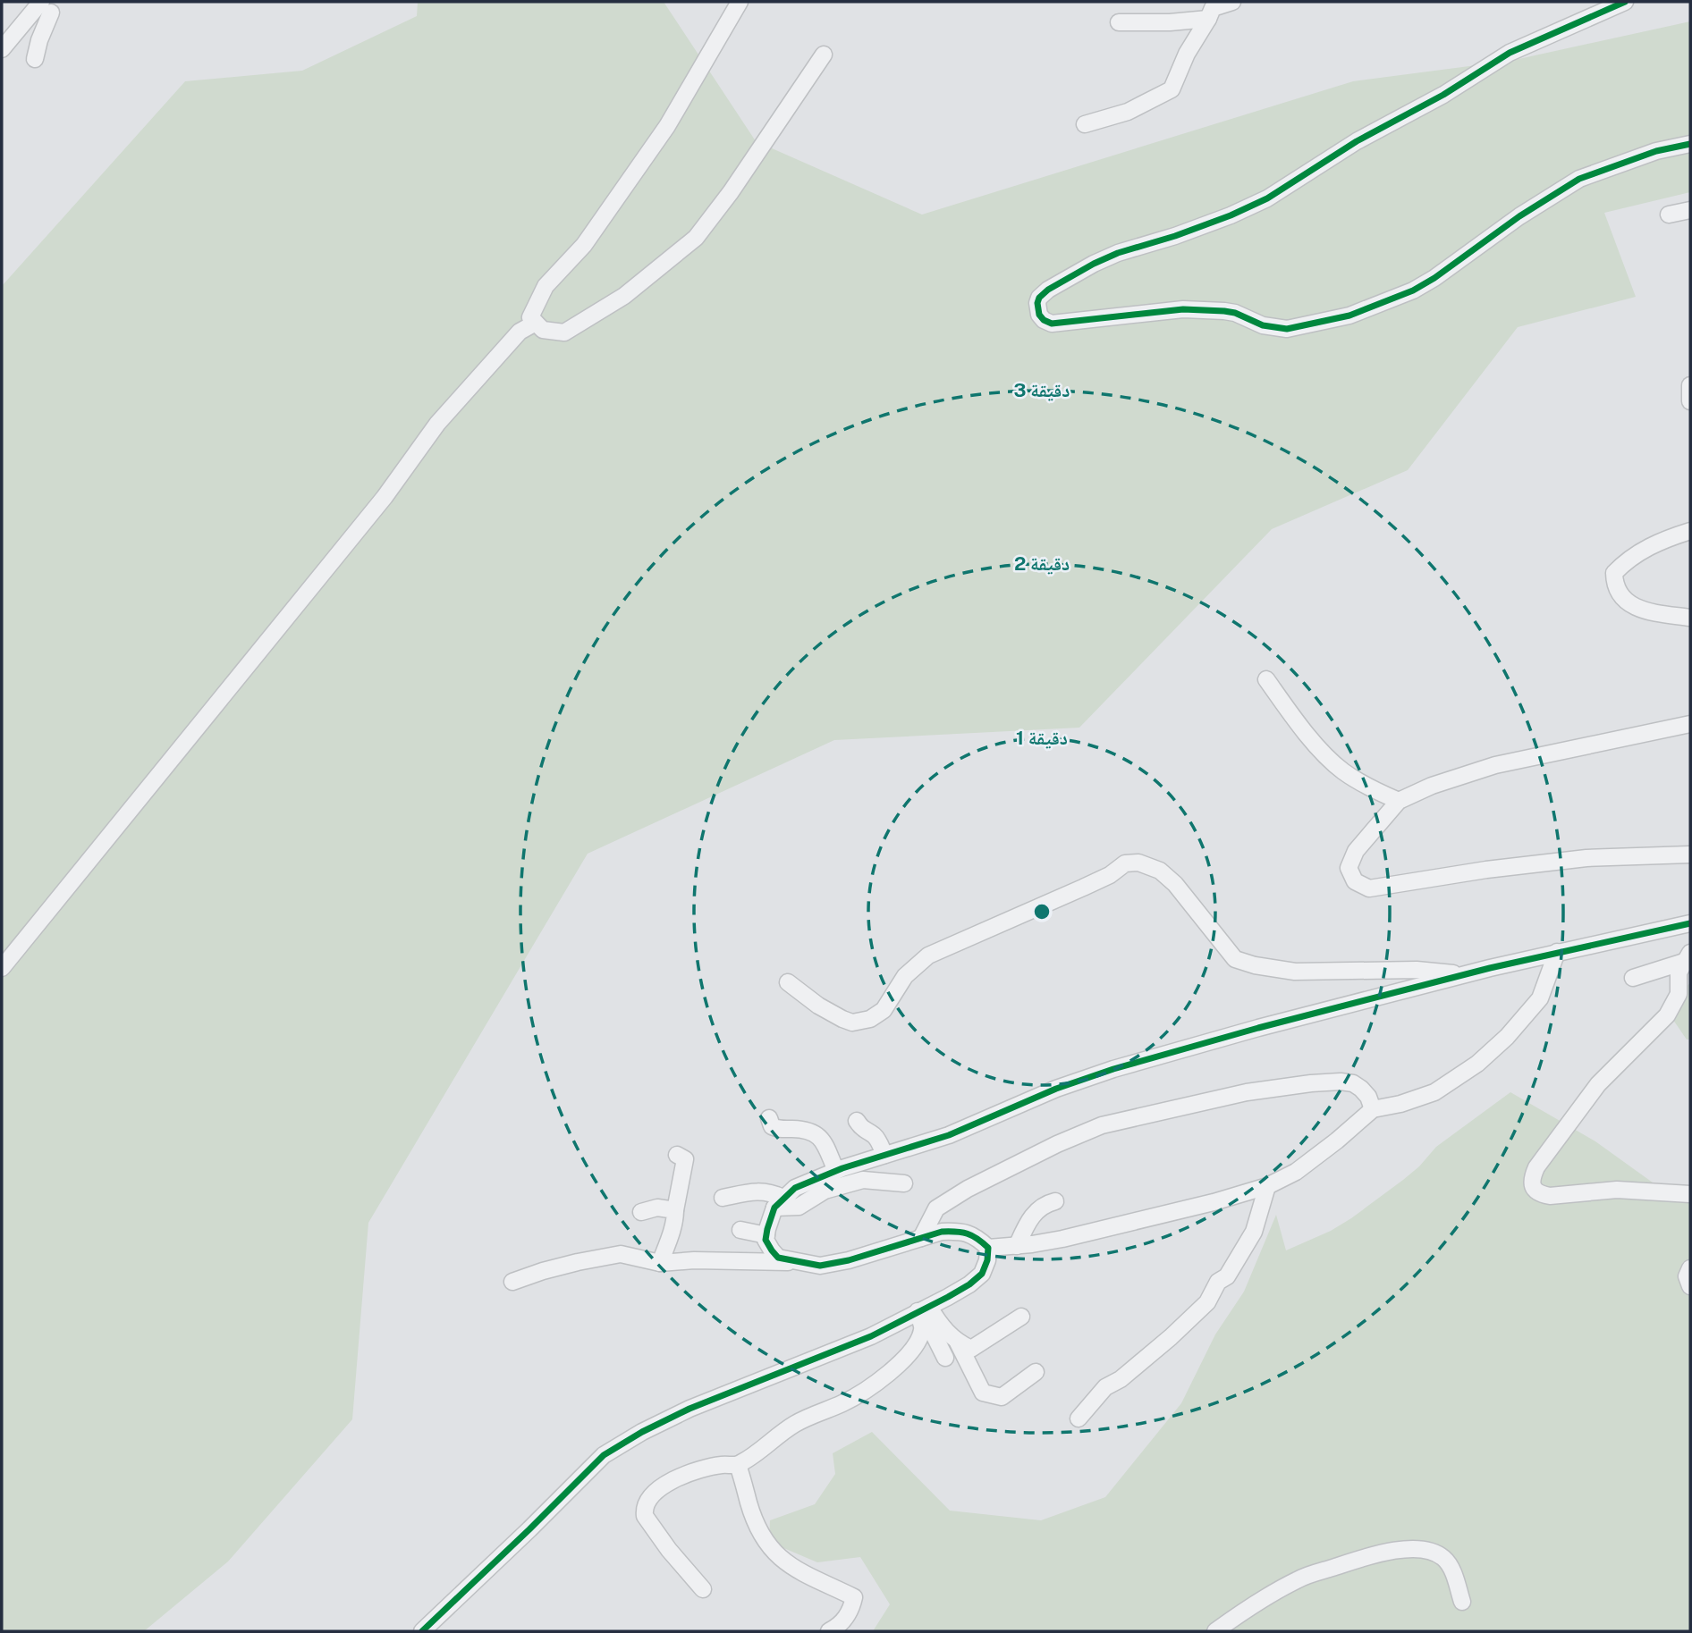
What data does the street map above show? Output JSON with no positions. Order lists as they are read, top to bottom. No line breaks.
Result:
{"rings":["3 دقيقة","2 دقيقة","1 دقيقة"]}
